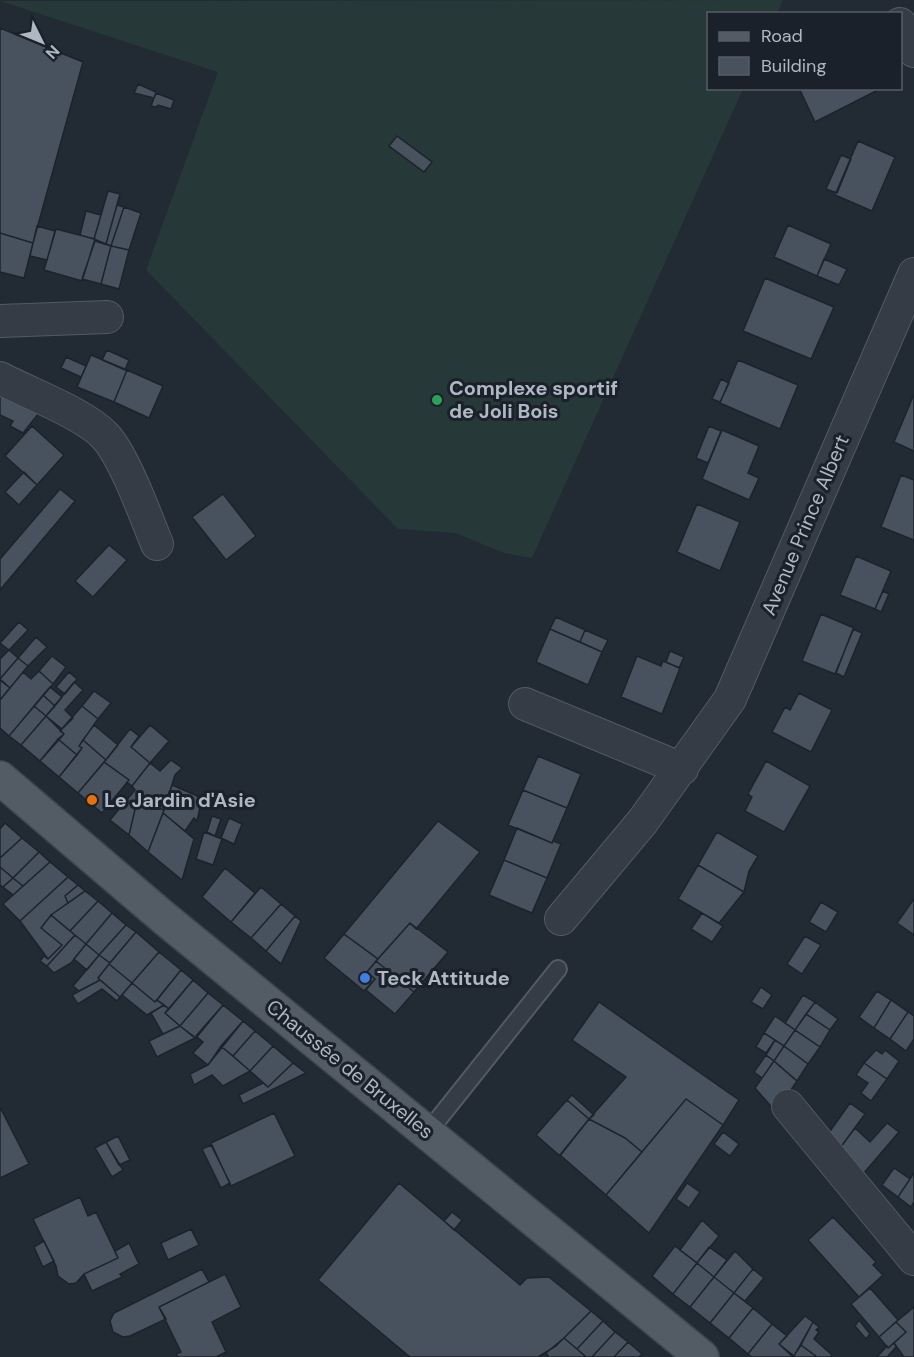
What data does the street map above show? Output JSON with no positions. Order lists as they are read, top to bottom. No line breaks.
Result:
{"streets":{"main road":["Chaussée de Bruxelles"],"street":["Avenue Prince Albert"]},"places":["Complexe sportif de Joli Bois","Le Jardin d'Asie","Teck Attitude"],"legend":["Road","Building"],"north":"bottom right"}
